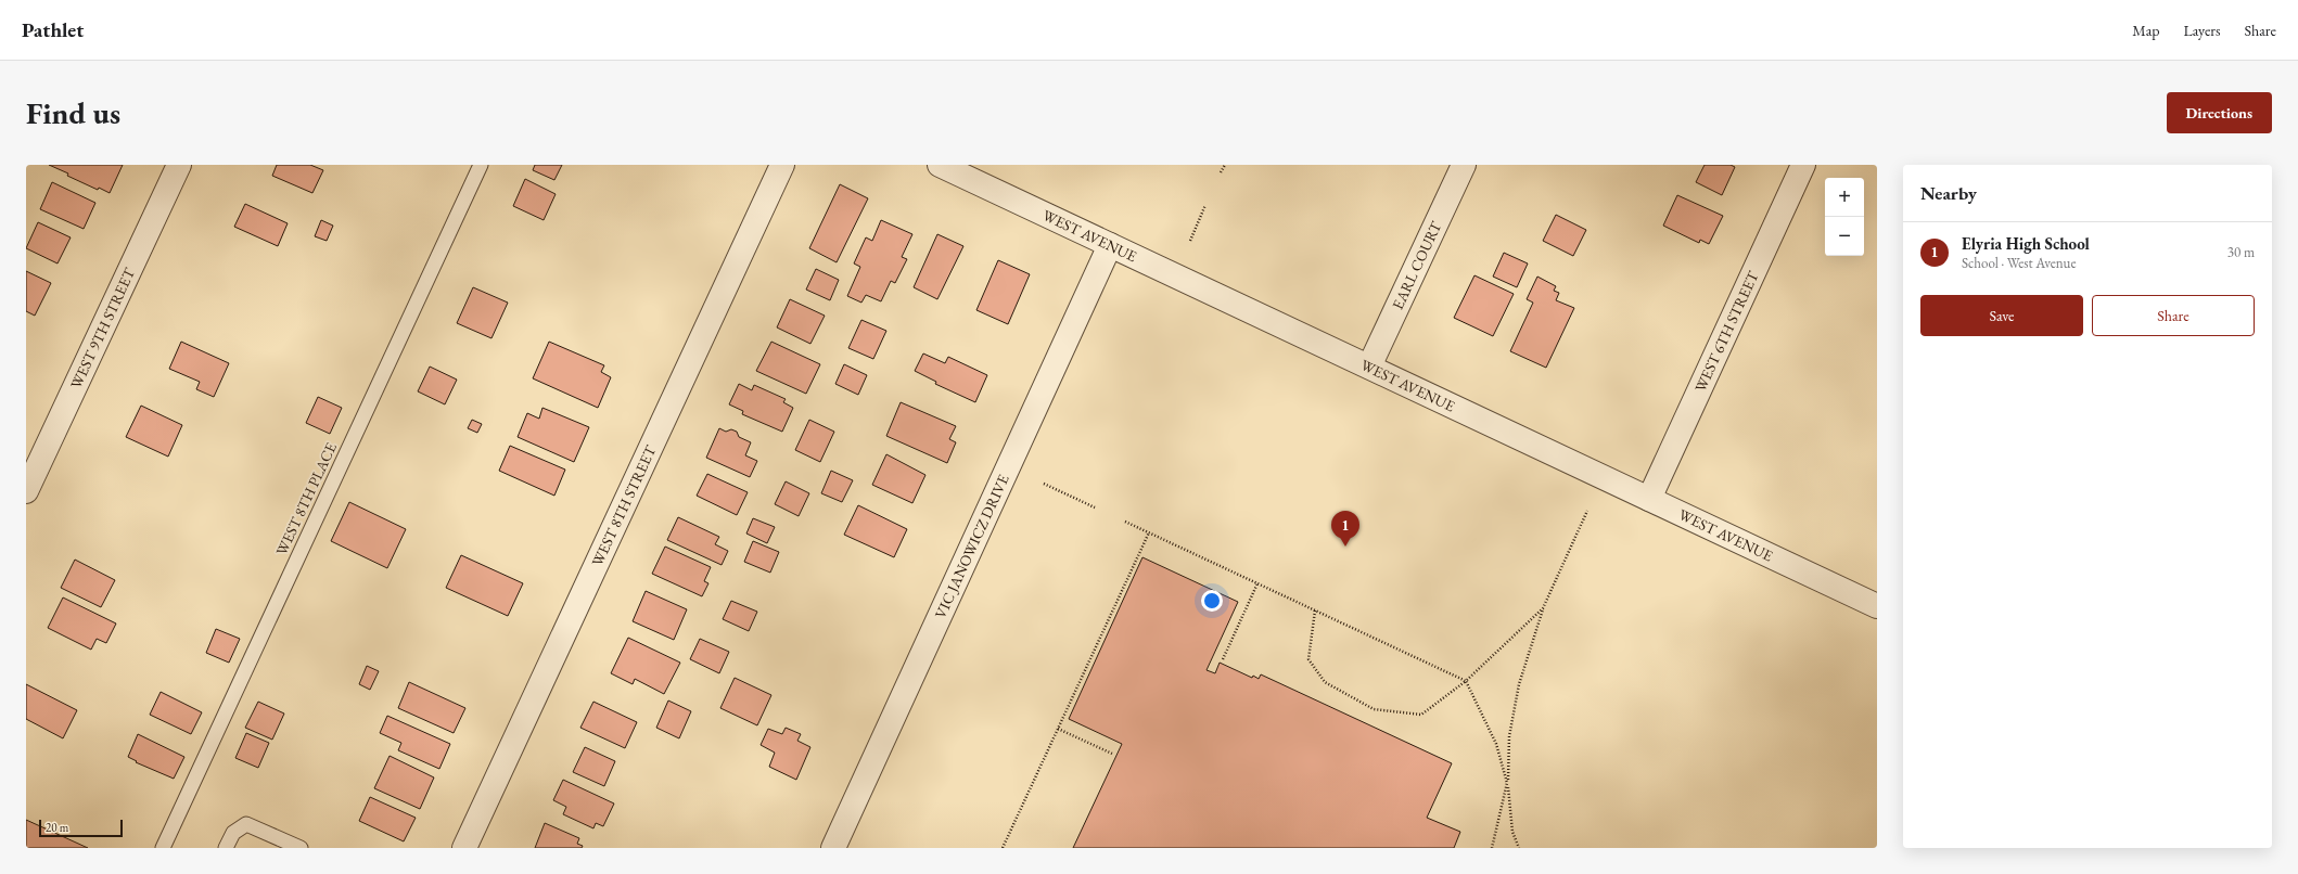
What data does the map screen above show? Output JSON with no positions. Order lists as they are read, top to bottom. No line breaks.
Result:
{"streets":{"street":["WEST AVENUE","EARL COURT","WEST 9TH STREET","WEST 6TH STREET","WEST 8TH STREET","VIC JANOWICZ DRIVE"],"lane":["WEST 8TH PLACE"]},"crossings":[["WEST AVENUE","EARL COURT"],["WEST AVENUE","WEST 6TH STREET"],["WEST AVENUE","VIC JANOWICZ DRIVE"]],"scale_bar":"20 m","page":{"header":"Pathlet","nav":["Map","Layers","Share"],"buttons":["Directions",["Save","Share"]],"title":"Find us","heading":"Nearby","map_buttons":["+","−"],"list":[{"mark":"1","name":"Elyria High School","note":"School · West Avenue","value":"30 m"}],"pins":"1","scale":"20 m"}}
